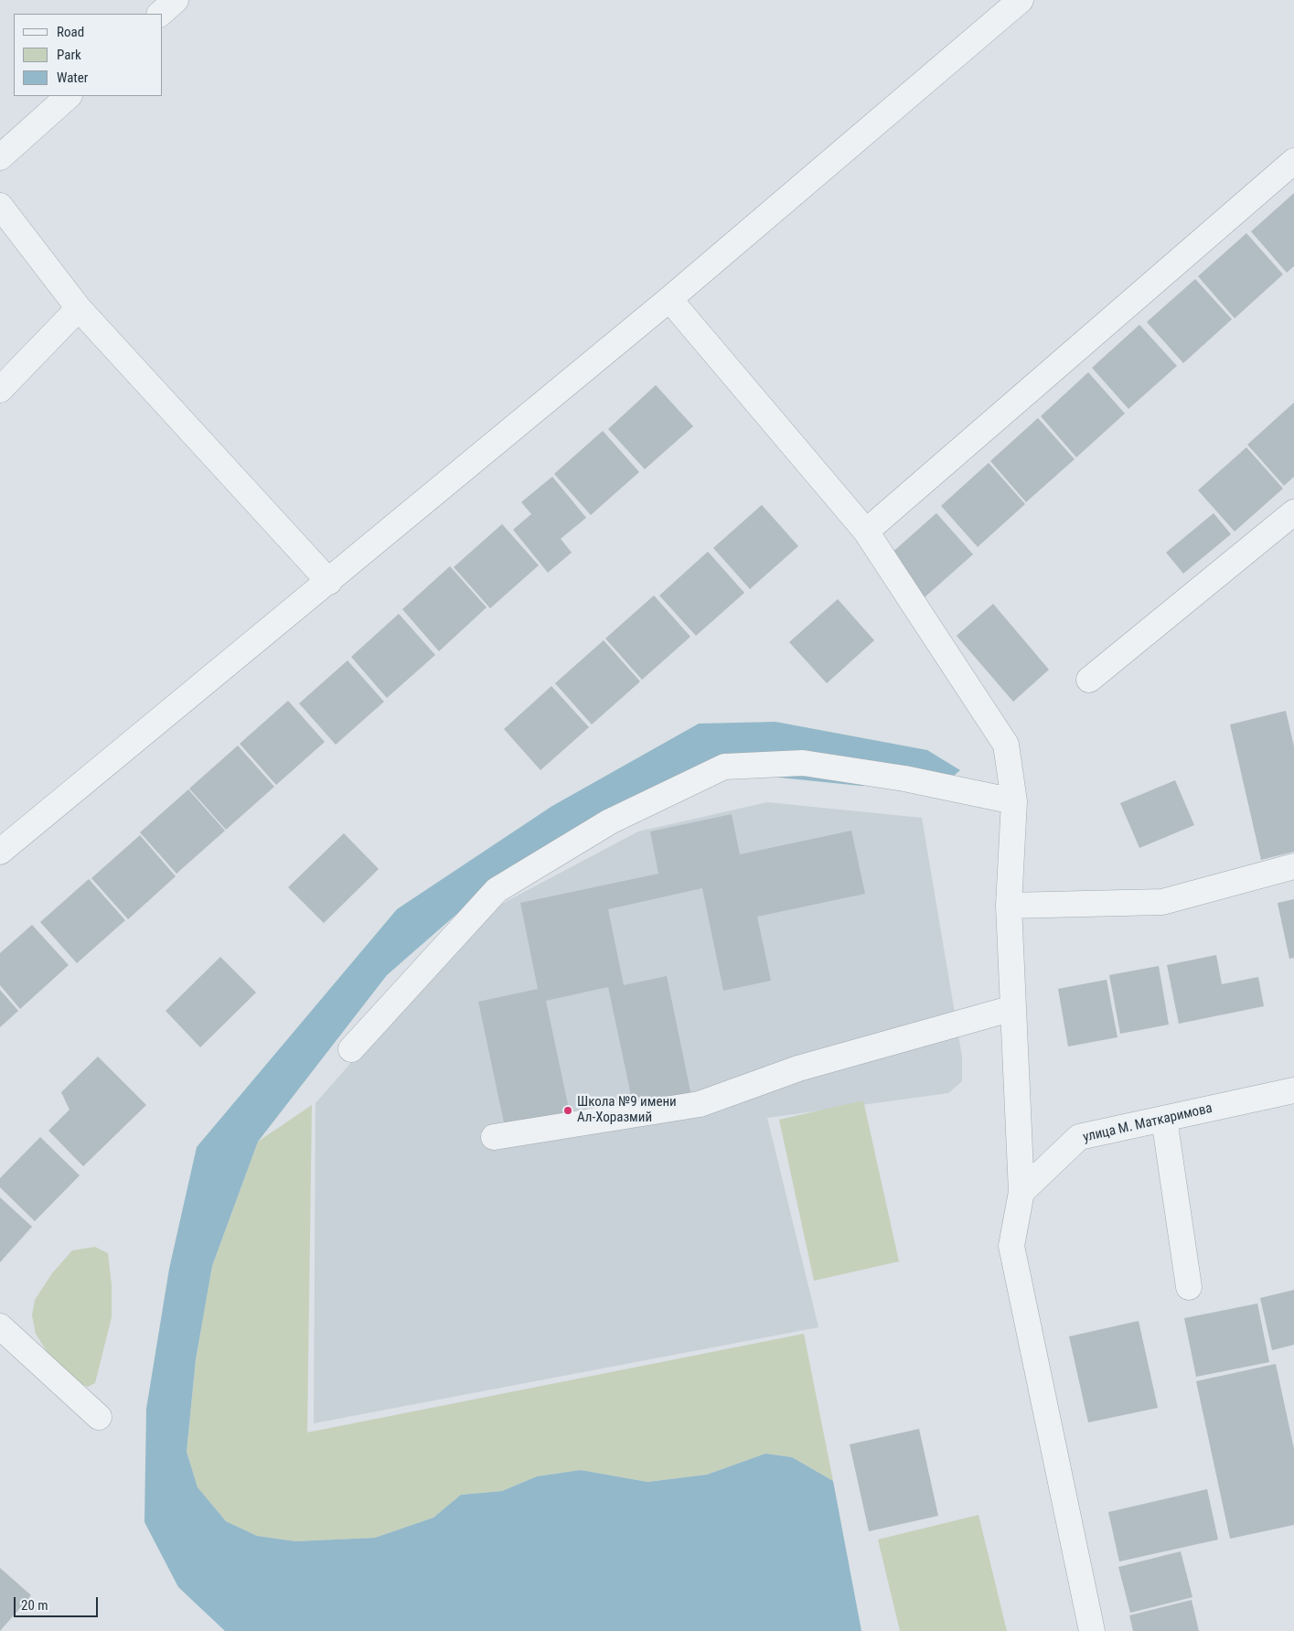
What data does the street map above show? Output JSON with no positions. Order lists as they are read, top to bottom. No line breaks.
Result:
{"streets":{"street":["улица М. Маткаримова"]},"places":["Школа №9 имени Ал-Хоразмий"],"legend":["Road","Park","Water"],"scale_bar":"20 m"}
